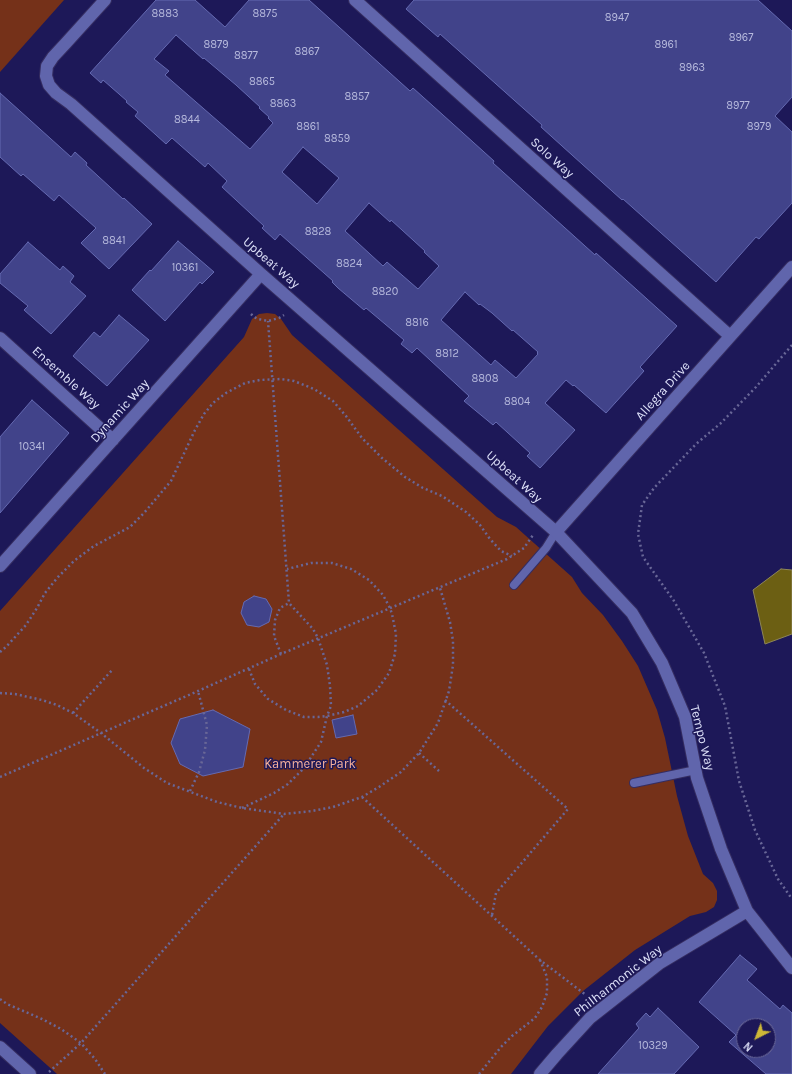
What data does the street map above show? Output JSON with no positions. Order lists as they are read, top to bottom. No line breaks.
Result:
{"streets":{"street":["Solo Way","Upbeat Way","Ensemble Way","Allegra Drive","Dynamic Way","Tempo Way","Philharmonic Way"]},"crossings":[["Solo Way","Allegra Drive"],["Upbeat Way","Allegra Drive"],["Upbeat Way","Dynamic Way"],["Upbeat Way","Tempo Way"],["Ensemble Way","Dynamic Way"],["Allegra Drive","Tempo Way"],["Tempo Way","Philharmonic Way"]],"parks":["Kammerer Park"],"house_numbers":["8883","8875","8947","8967","8879","8961","8867","8877","8963","8865","8857","8863","8977","8844","8861","8979","8859","8828","8841","8824","10361","8820","8816","8812","8808","8804","10341","10329"],"north":"bottom left"}
